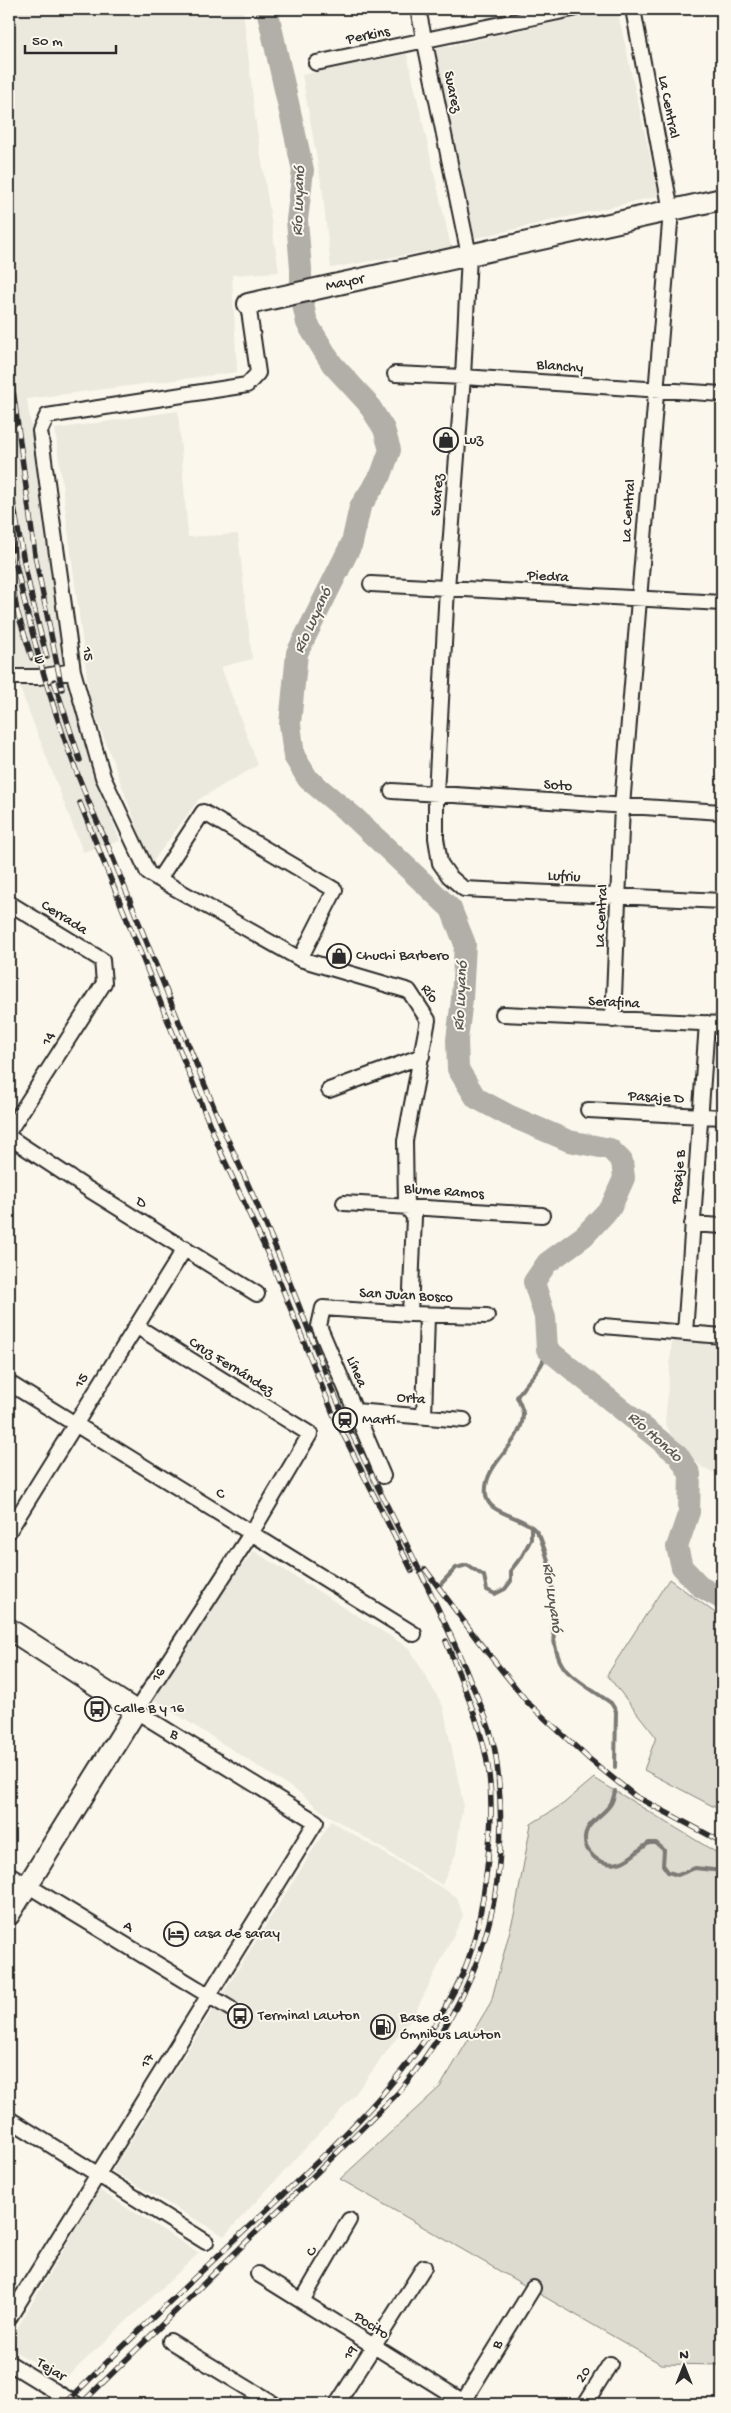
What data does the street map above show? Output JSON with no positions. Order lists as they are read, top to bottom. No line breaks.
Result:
{"streets":{"street":["Perkins","Suarez","La Central","Mayor","Blanchy","Piedra","15","E","Soto","Lufriu","Cerrada","Río","Serafina","14","Pasaje D","Pasaje B","Blume Ramos","D","San Juan Bosco","Cruz Fernández","Línea","Orta","C","16","B","A","17","Pocito","19","Tejar","20"]},"crossings":[["Perkins","Suarez"],["Suarez","Mayor"],["Suarez","Blanchy"],["Suarez","Piedra"],["Suarez","Soto"],["Suarez","Lufriu"],["La Central","Mayor"],["La Central","Blanchy"],["La Central","Piedra"],["La Central","Soto"],["La Central","Lufriu"],["La Central","Serafina"],["Mayor","15"],["15","E"],["15","Río"],["15","D"],["15","Cruz Fernández"],["15","C"],["Cerrada","14"],["Río","Blume Ramos"],["Río","San Juan Bosco"],["Serafina","Pasaje B"],["Pasaje D","Pasaje B"],["San Juan Bosco","Línea"],["Cruz Fernández","16"],["Línea","Orta"],["C","16"],["C","Pocito"],["16","B"],["16","A"],["B","17"],["B","Pocito"],["A","17"],["Pocito","19"]],"water":["Río Luyanó","Río Hondo"],"places":{"shop":["Luz","Chuchi Barbero"],"station":["Martí"],"bus stop":["Calle B y 16","Terminal Lawton"],"hotel":["casa de saray"],"fuel station":["Base de Ómnibus Lawton"]},"scale_bar":"50 m","north":"top"}
